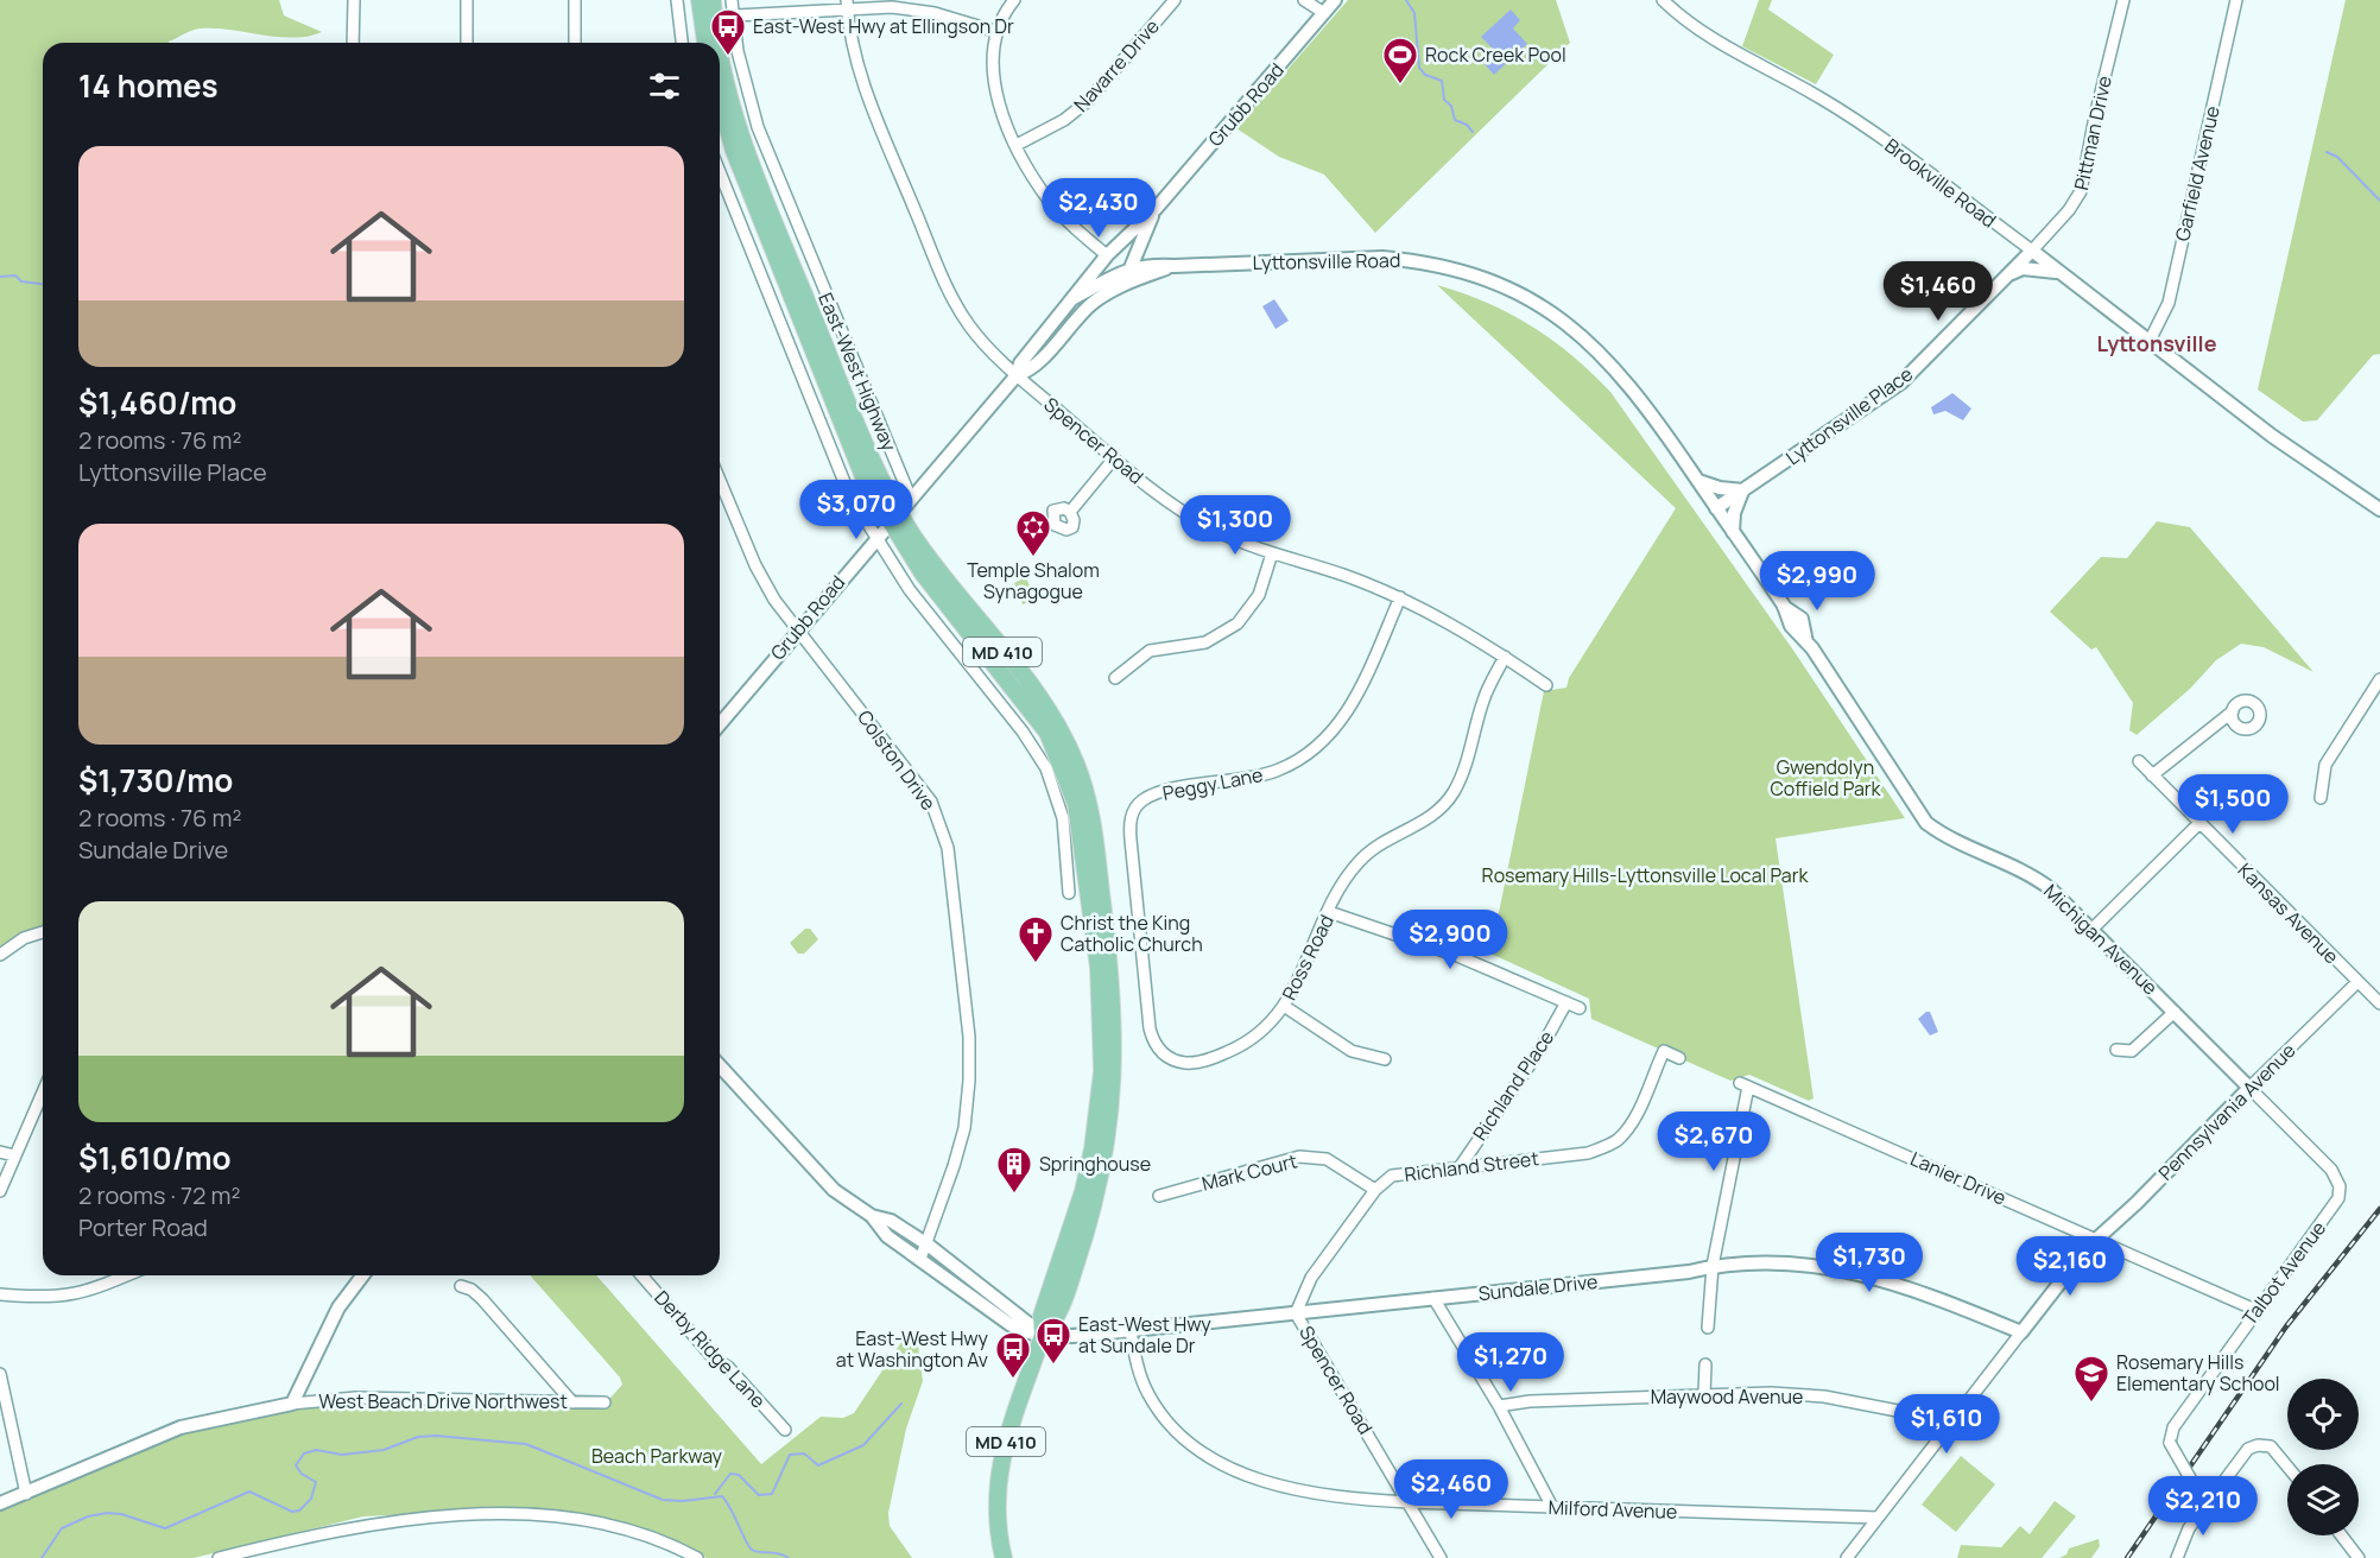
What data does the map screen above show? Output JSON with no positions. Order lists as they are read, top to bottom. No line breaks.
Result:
{"streets":{"main road":["East-West Highway","MD 410"],"street":["Navarre Drive","Grubb Road","Pittman Drive","Garfield Avenue","Brookville Road","Lyttonsville Road","Lyttonsville Place","Spencer Road","Colston Drive","Peggy Lane","Kansas Avenue","Michigan Avenue","Ross Road","Richland Place","Pennsylvania Avenue","Richland Street","Mark Court","Lanier Drive","Talbot Avenue","Sundale Drive","Derby Ridge Lane","Maywood Avenue","West Beach Drive Northwest","Milford Avenue"]},"crossings":[["Grubb Road","Lyttonsville Road"],["Grubb Road","East-West Highway"],["Grubb Road","Spencer Road"],["Grubb Road","Colston Drive"],["Pittman Drive","Brookville Road"],["Pittman Drive","Lyttonsville Place"],["Garfield Avenue","Brookville Road"],["Brookville Road","Lyttonsville Place"],["Lyttonsville Road","Lyttonsville Place"],["Lyttonsville Road","Michigan Avenue"],["East-West Highway","Sundale Drive"],["Lyttonsville Place","Michigan Avenue"],["Spencer Road","Peggy Lane"],["Spencer Road","Ross Road"],["Spencer Road","Richland Street"],["Spencer Road","Sundale Drive"],["Spencer Road","Milford Avenue"],["Colston Drive","Sundale Drive"],["Peggy Lane","Ross Road"],["Kansas Avenue","Pennsylvania Avenue"],["Michigan Avenue","Pennsylvania Avenue"],["Michigan Avenue","Talbot Avenue"],["Richland Place","Richland Street"],["Pennsylvania Avenue","Lanier Drive"],["Pennsylvania Avenue","Sundale Drive"],["Richland Street","Mark Court"],["Richland Street","Sundale Drive"],["Lanier Drive","Talbot Avenue"],["Lanier Drive","Sundale Drive"],["Sundale Drive","Milford Avenue"]],"districts":["Lyttonsville"],"parks":["Gwendolyn Coffield Park","Rosemary Hills-Lyttonsville Local Park","Beach Parkway"],"places":{"bus stop":["East-West Hwy at Ellingson Dr","East-West Hwy at Sundale Dr","East-West Hwy at Washington Av"],"sports":["Rock Creek Pool"],"synagogue":["Temple Shalom Synagogue"],"church":["Christ the King Catholic Church"],"building":["Springhouse"],"school or university":["Rosemary Hills Elementary School"]},"page":{"heading":"14 homes","list":[{"name":"$1,460/mo","note":"2 rooms · 76 m² · Lyttonsville Place"},{"name":"$1,730/mo","note":"2 rooms · 76 m² · Sundale Drive"},{"name":"$1,610/mo","note":"2 rooms · 72 m² · Porter Road"}],"price":["$2,430","$1,460","$3,070","$1,300","$2,990","$1,500","$2,900","$2,670","$1,730","$2,160","$1,270","$1,610","$2,460","$2,210"]}}
